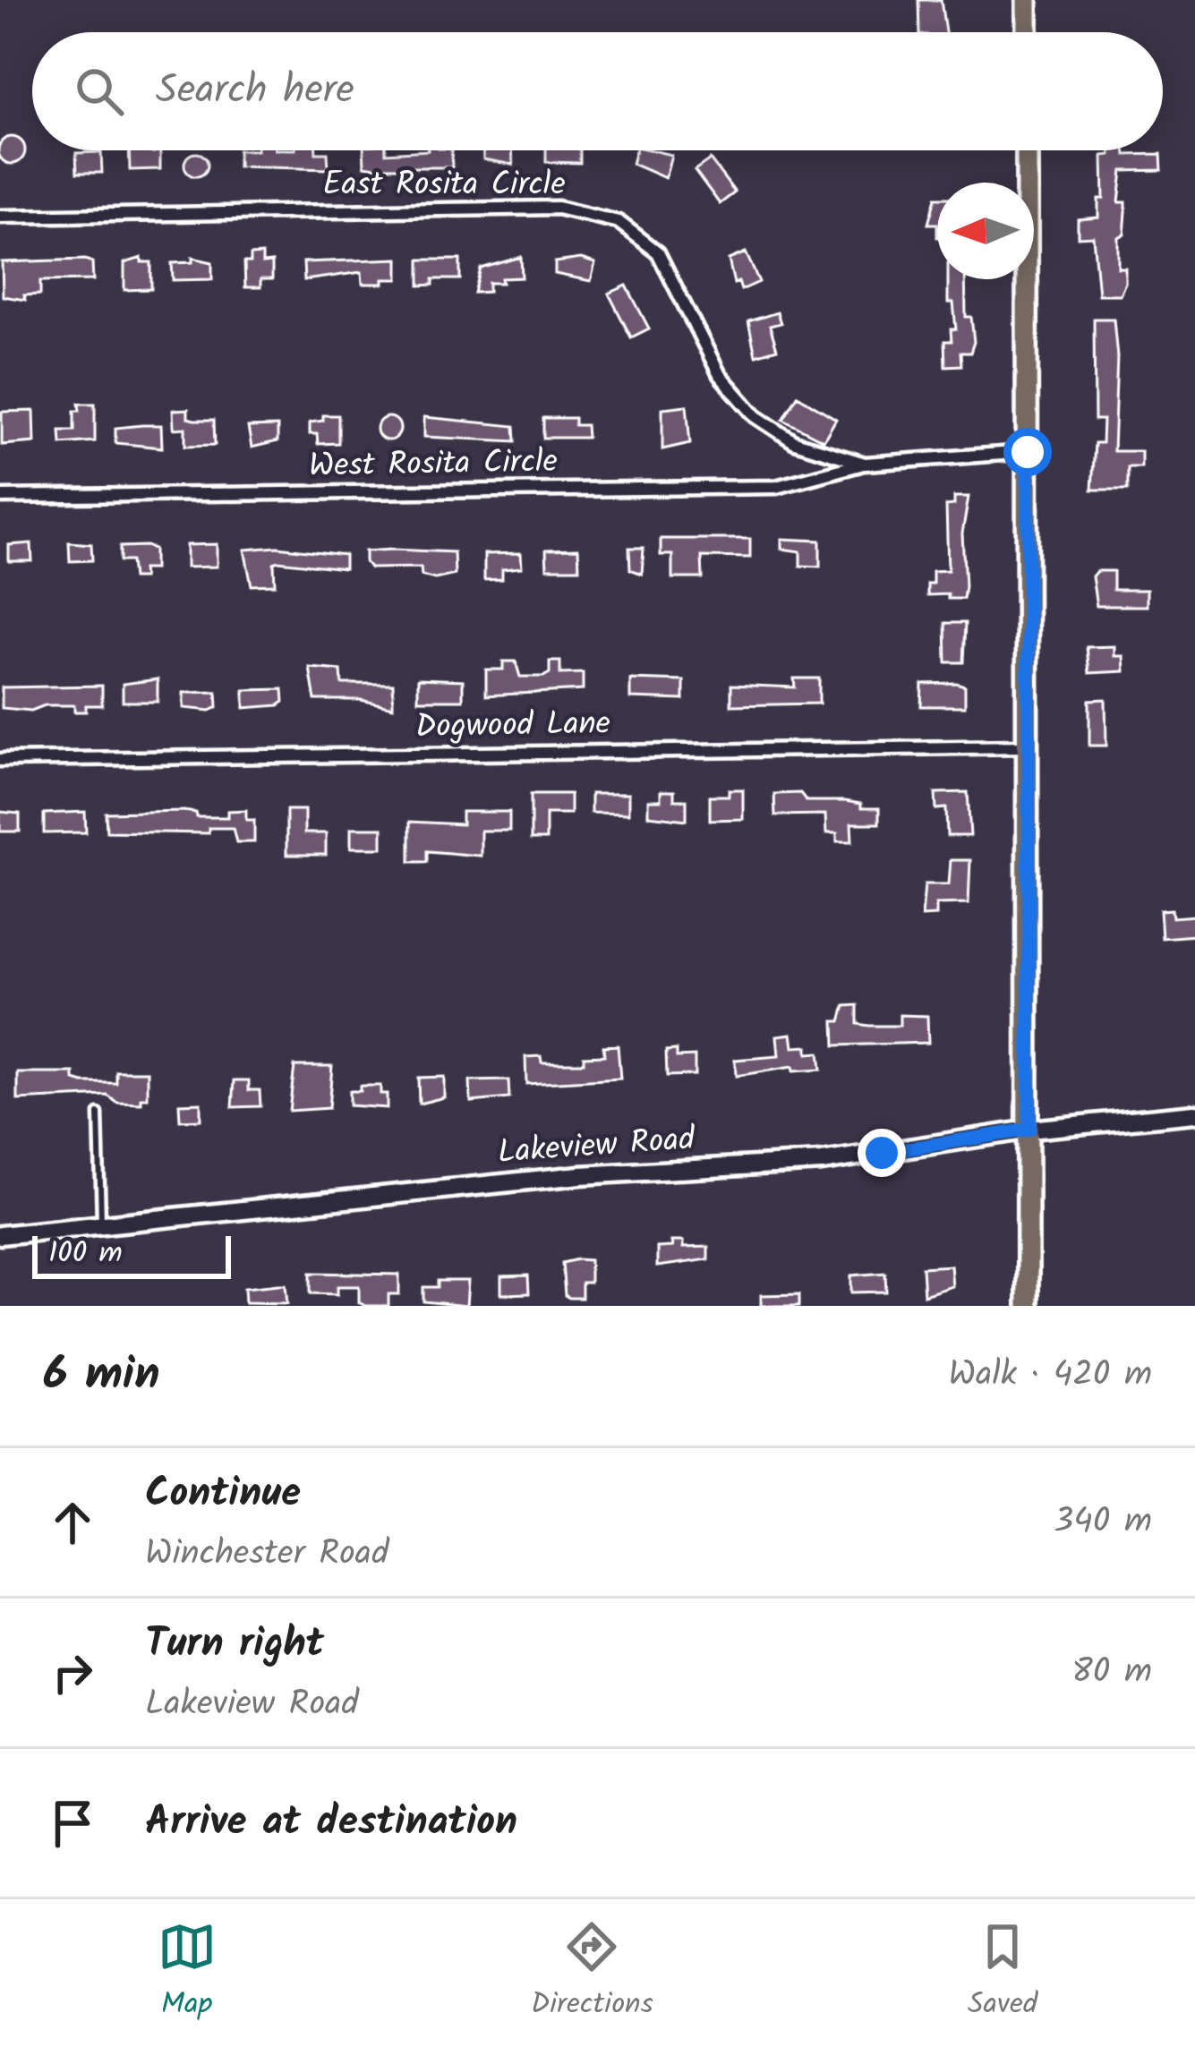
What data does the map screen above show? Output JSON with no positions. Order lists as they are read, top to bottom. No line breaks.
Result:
{"streets":{"street":["East Rosita Circle","West Rosita Circle","Dogwood Lane","Lakeview Road"]},"crossings":[["East Rosita Circle","West Rosita Circle"]],"scale_bar":"100 m","north":"left","page":{"search":"Search here","scale":"100 m","heading":["6 min","Walk · 420 m"],"list":[["Continue","Winchester Road","340 m"],["Turn right","Lakeview Road","80 m"],"Arrive at destination"],"nav":["Map","Directions","Saved"]}}
